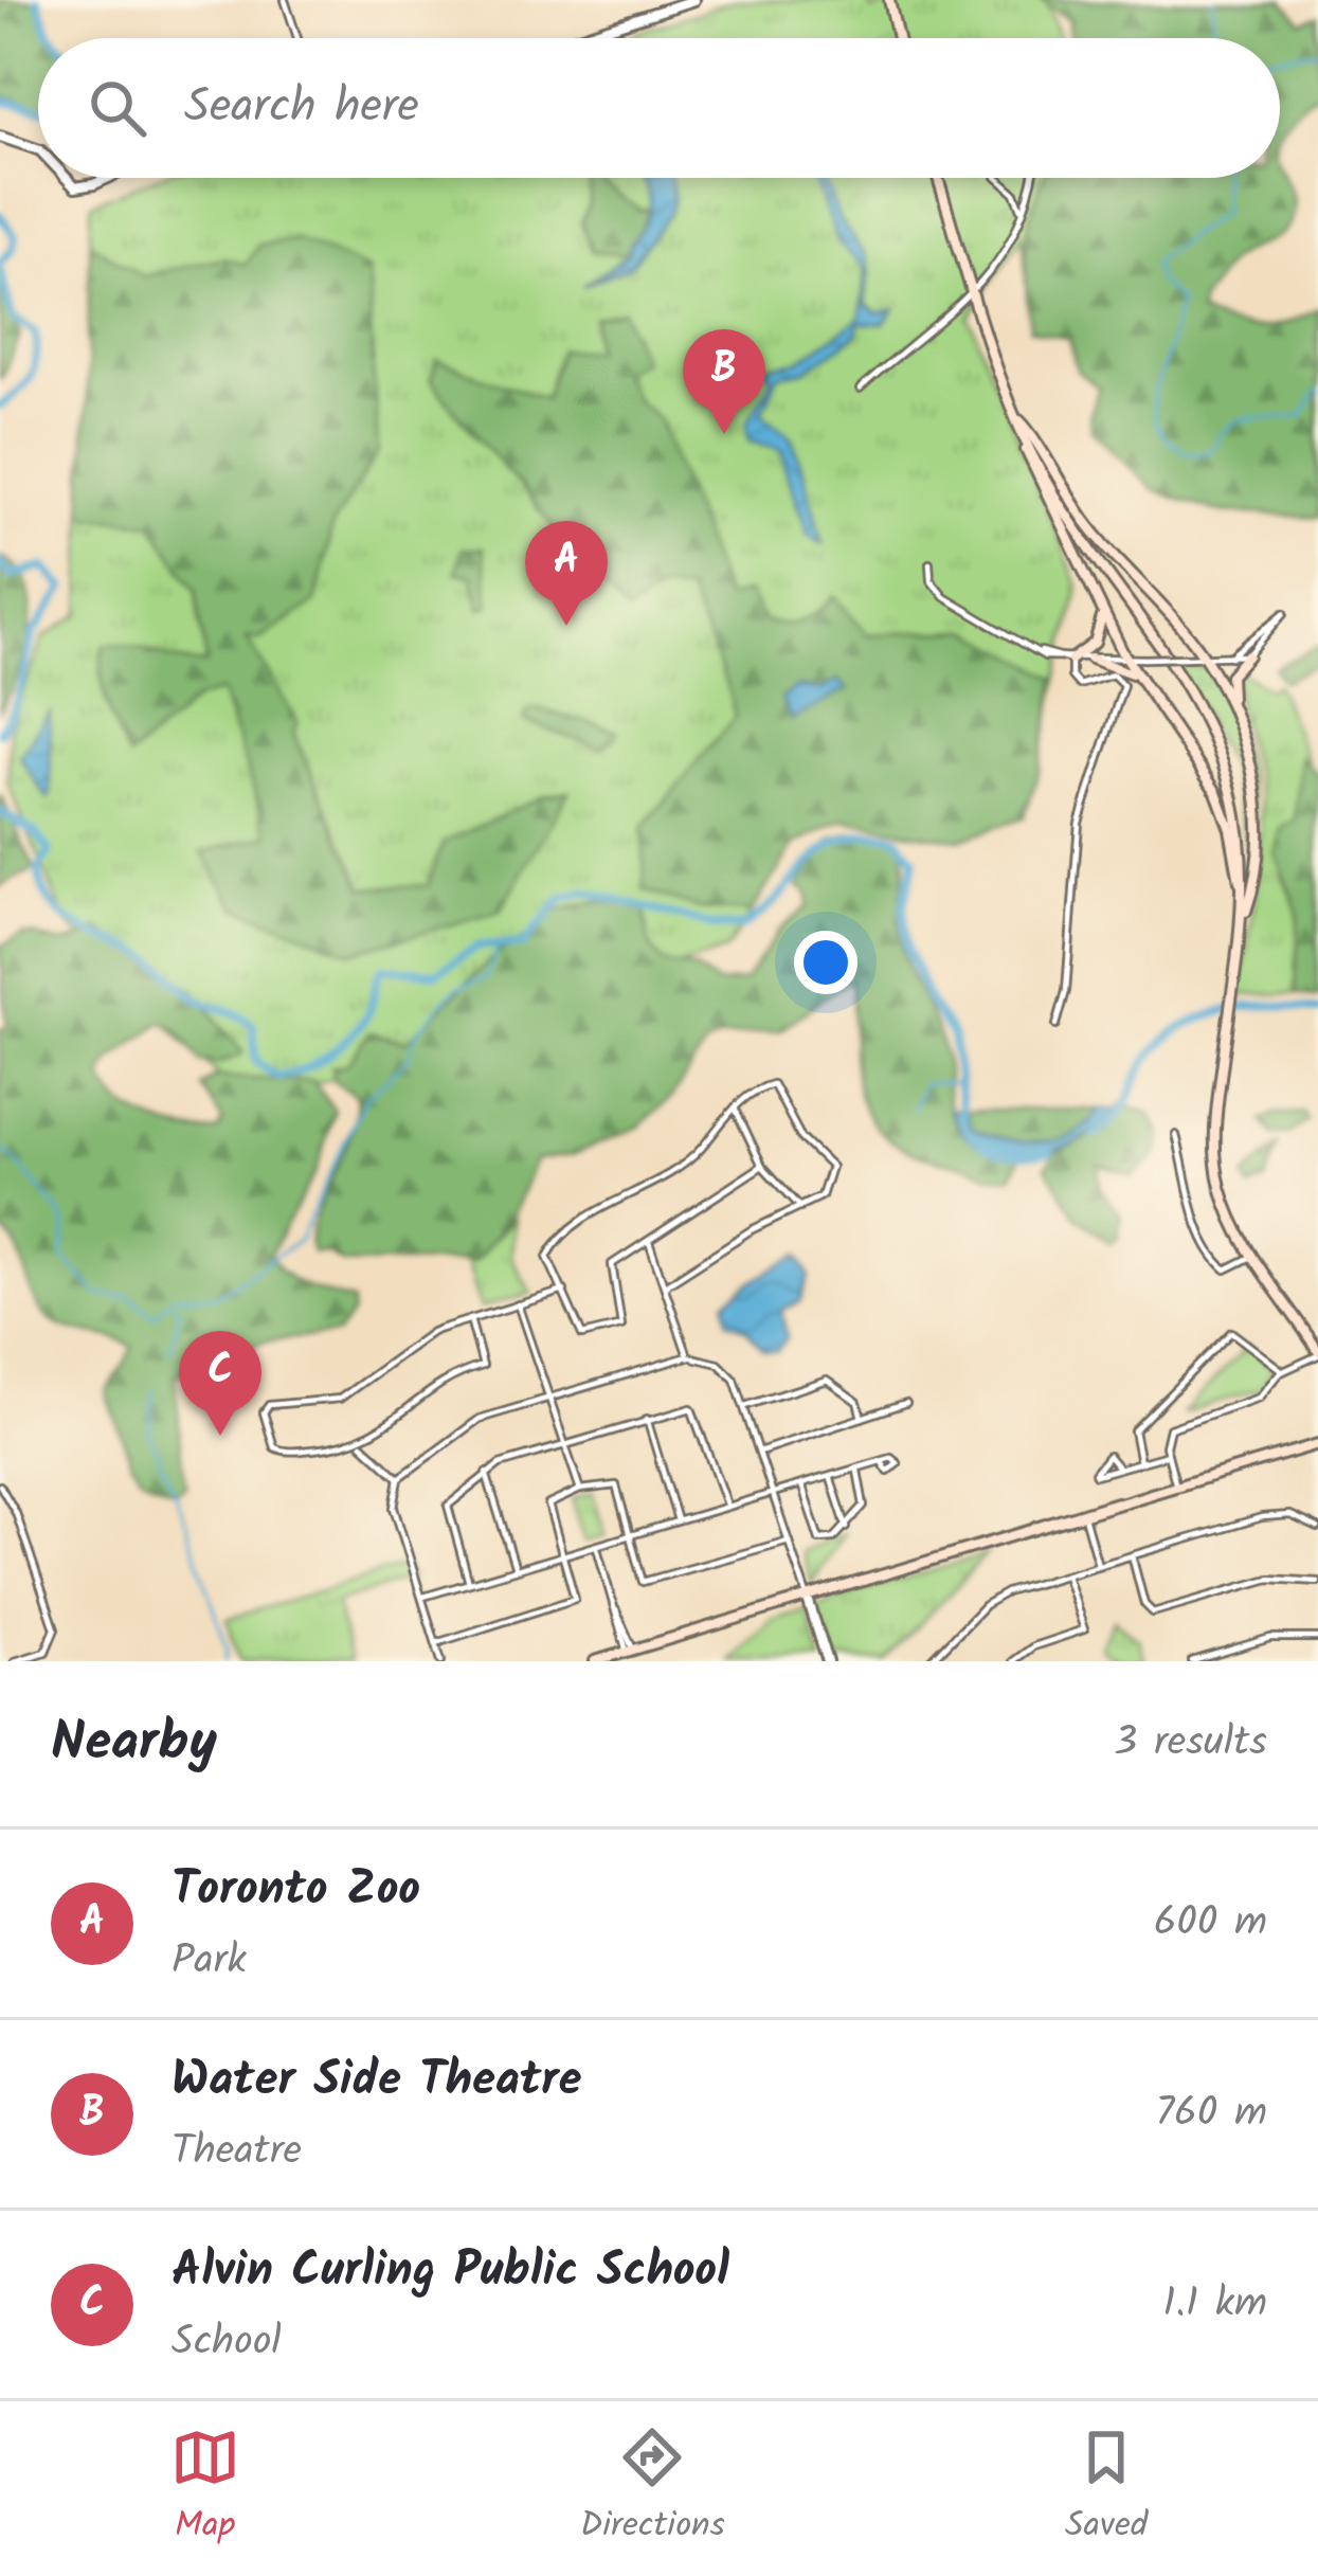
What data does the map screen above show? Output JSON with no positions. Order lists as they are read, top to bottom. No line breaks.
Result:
{"page":{"search":"Search here","pins":["B","A","C"],"heading":["Nearby","3 results"],"list":[{"mark":"A","name":"Toronto Zoo","note":"Park","value":"600 m"},{"mark":"B","name":"Water Side Theatre","note":"Theatre","value":"760 m"},{"mark":"C","name":"Alvin Curling Public School","note":"School","value":"1.1 km"}],"nav":["Map","Directions","Saved"]}}
